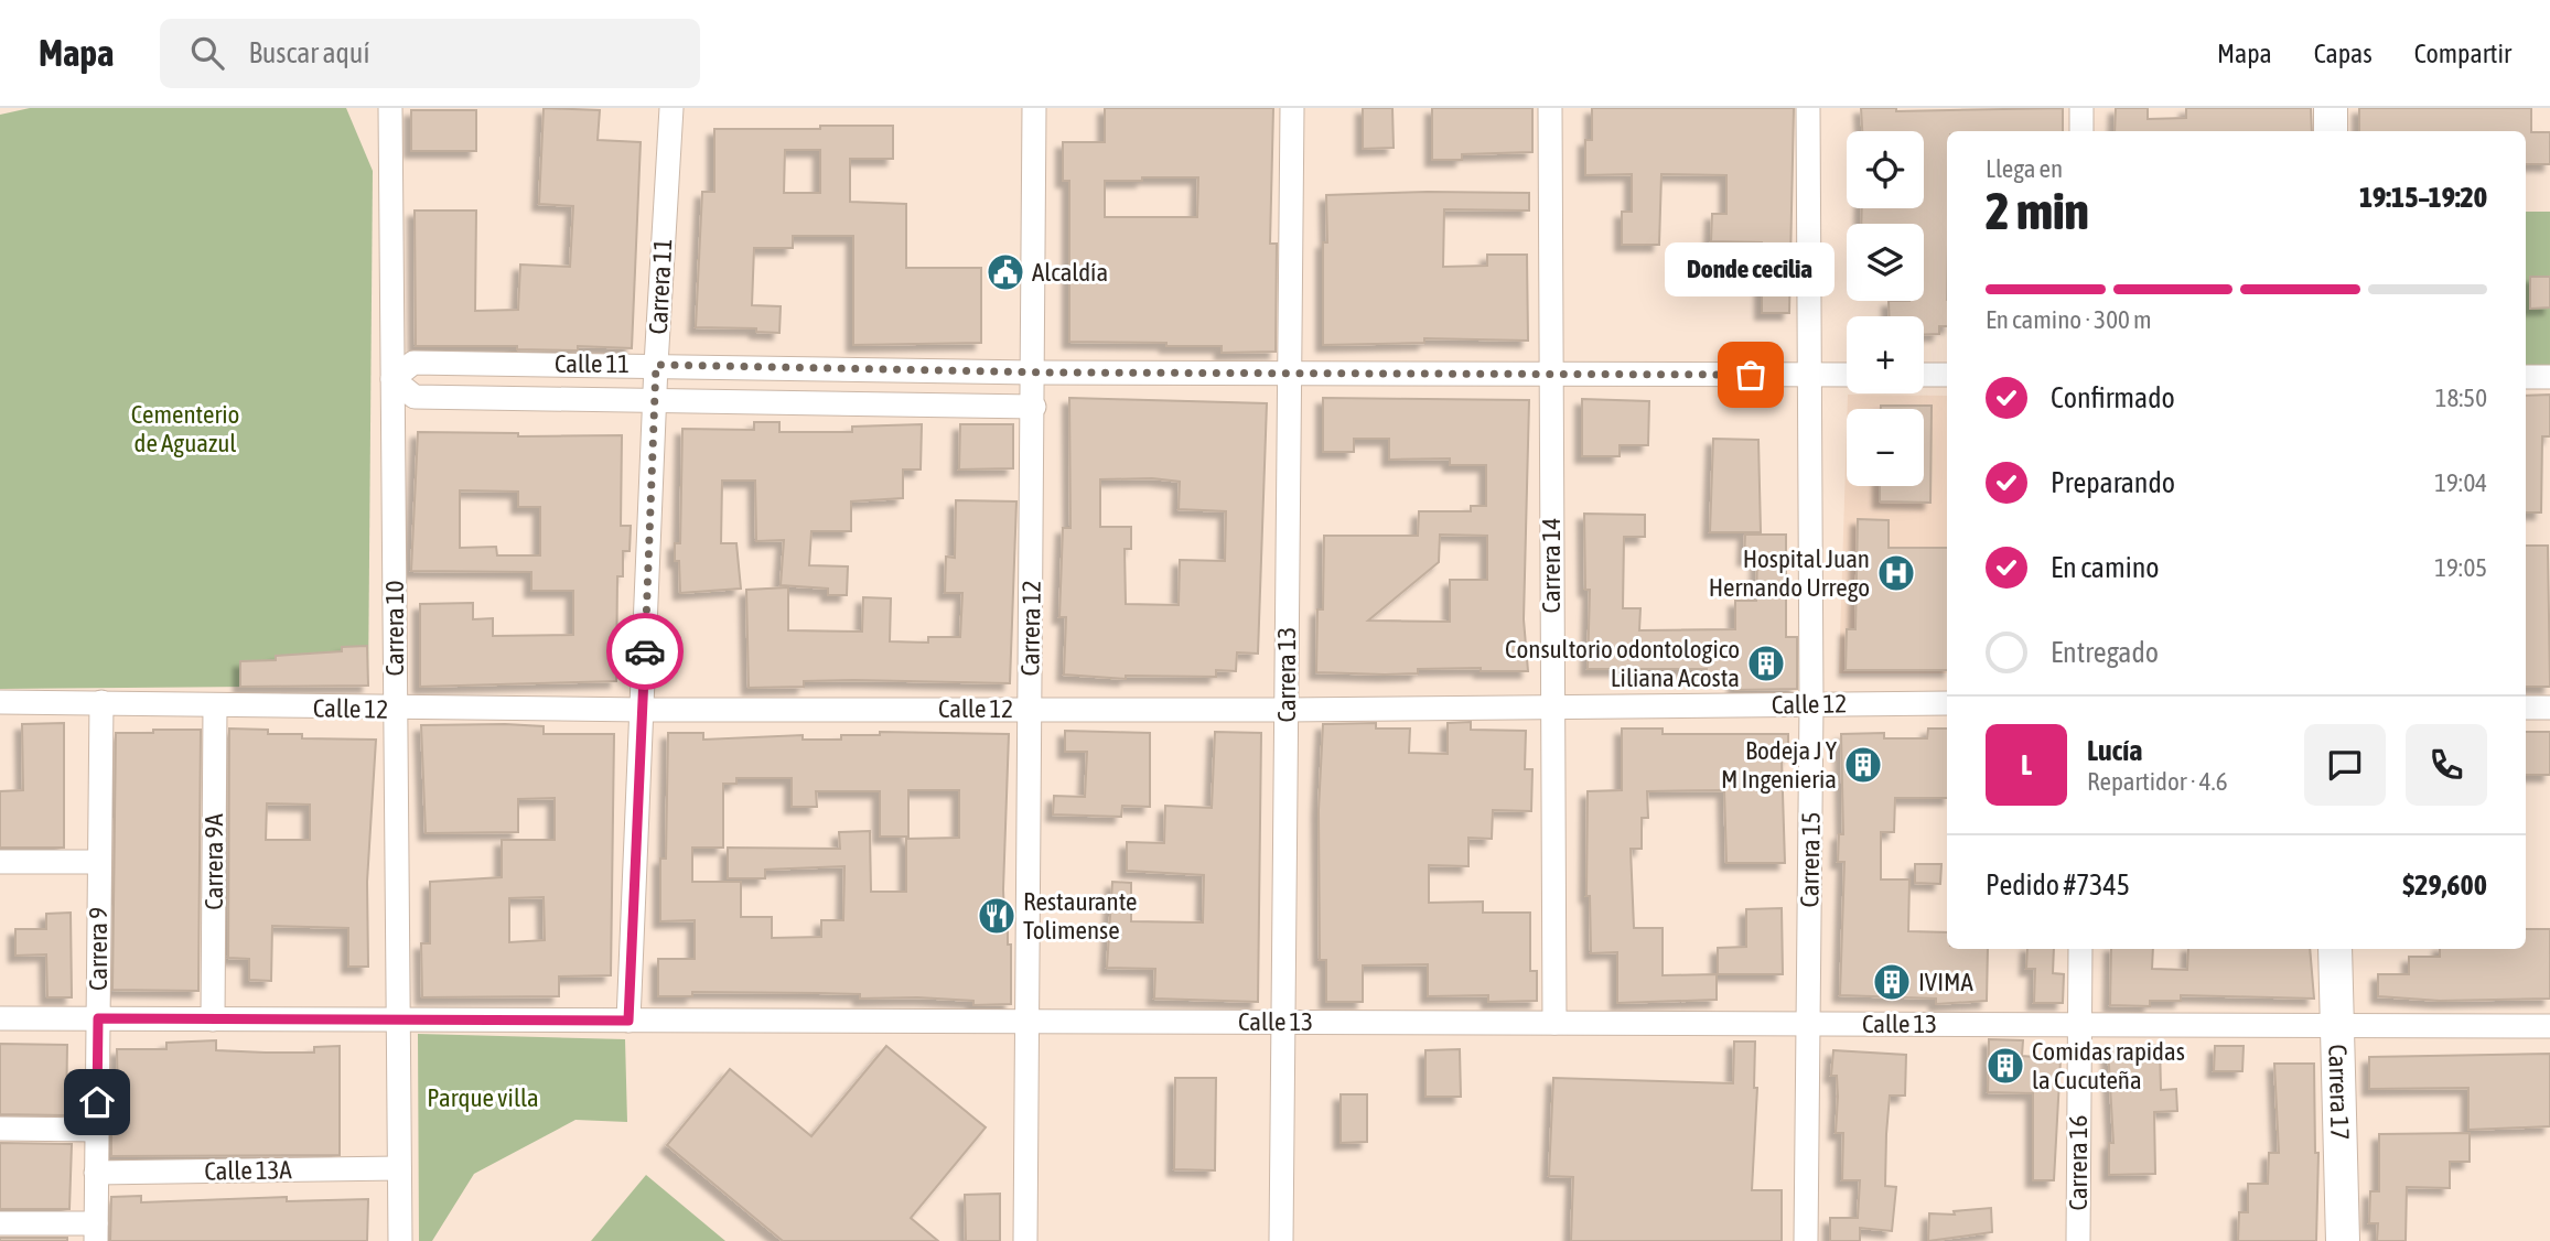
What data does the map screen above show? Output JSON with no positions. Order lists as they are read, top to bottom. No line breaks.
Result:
{"streets":{"street":["Carrera 11","Calle 11","Carrera 14","Carrera 10","Carrera 12","Carrera 13","Calle 12","Carrera 15","Carrera 9A","Carrera 9","Calle 13","Carrera 17","Carrera 16","Calle 13A"]},"crossings":[["Carrera 11","Calle 11"],["Carrera 11","Calle 12"],["Carrera 11","Calle 13"],["Calle 11","Carrera 14"],["Calle 11","Carrera 10"],["Calle 11","Carrera 12"],["Calle 11","Carrera 13"],["Calle 11","Carrera 15"],["Carrera 14","Calle 12"],["Carrera 14","Calle 13"],["Carrera 10","Calle 12"],["Carrera 10","Calle 13"],["Carrera 10","Calle 13A"],["Carrera 12","Calle 12"],["Carrera 12","Calle 13"],["Carrera 13","Calle 12"],["Carrera 13","Calle 13"],["Calle 12","Carrera 15"],["Calle 12","Carrera 9A"],["Calle 12","Carrera 9"],["Carrera 15","Calle 13"],["Carrera 9A","Calle 13"],["Carrera 9","Calle 13"],["Carrera 9","Calle 13A"],["Calle 13","Carrera 17"],["Calle 13","Carrera 16"]],"parks":["Cementerio de Aguazul","Parque villa"],"places":{"public building":["Alcaldía"],"other":["Donde cecilia"],"hospital":["Hospital Juan Hernando Urrego"],"building":["Consultorio odontologico Liliana Acosta","Bodeja J Y M Ingenieria","IVIMA","Comidas rapidas la Cucuteña"],"restaurant":["Restaurante Tolimense"]},"page":{"header":"Mapa","search":"Buscar aquí","nav":["Mapa","Capas","Compartir"],"map_buttons":["+","−"],"heading":["2 min","Llega en","19:15–19:20"],"panel":["Lucía","Repartidor · 4.6","Pedido #7345","$29,600"],"bubble":"Donde cecilia","bar":"En camino · 300 m","list":[["Confirmado","18:50"],["Preparando","19:04"],["En camino","19:05"],"Entregado"],"round":"L"}}
